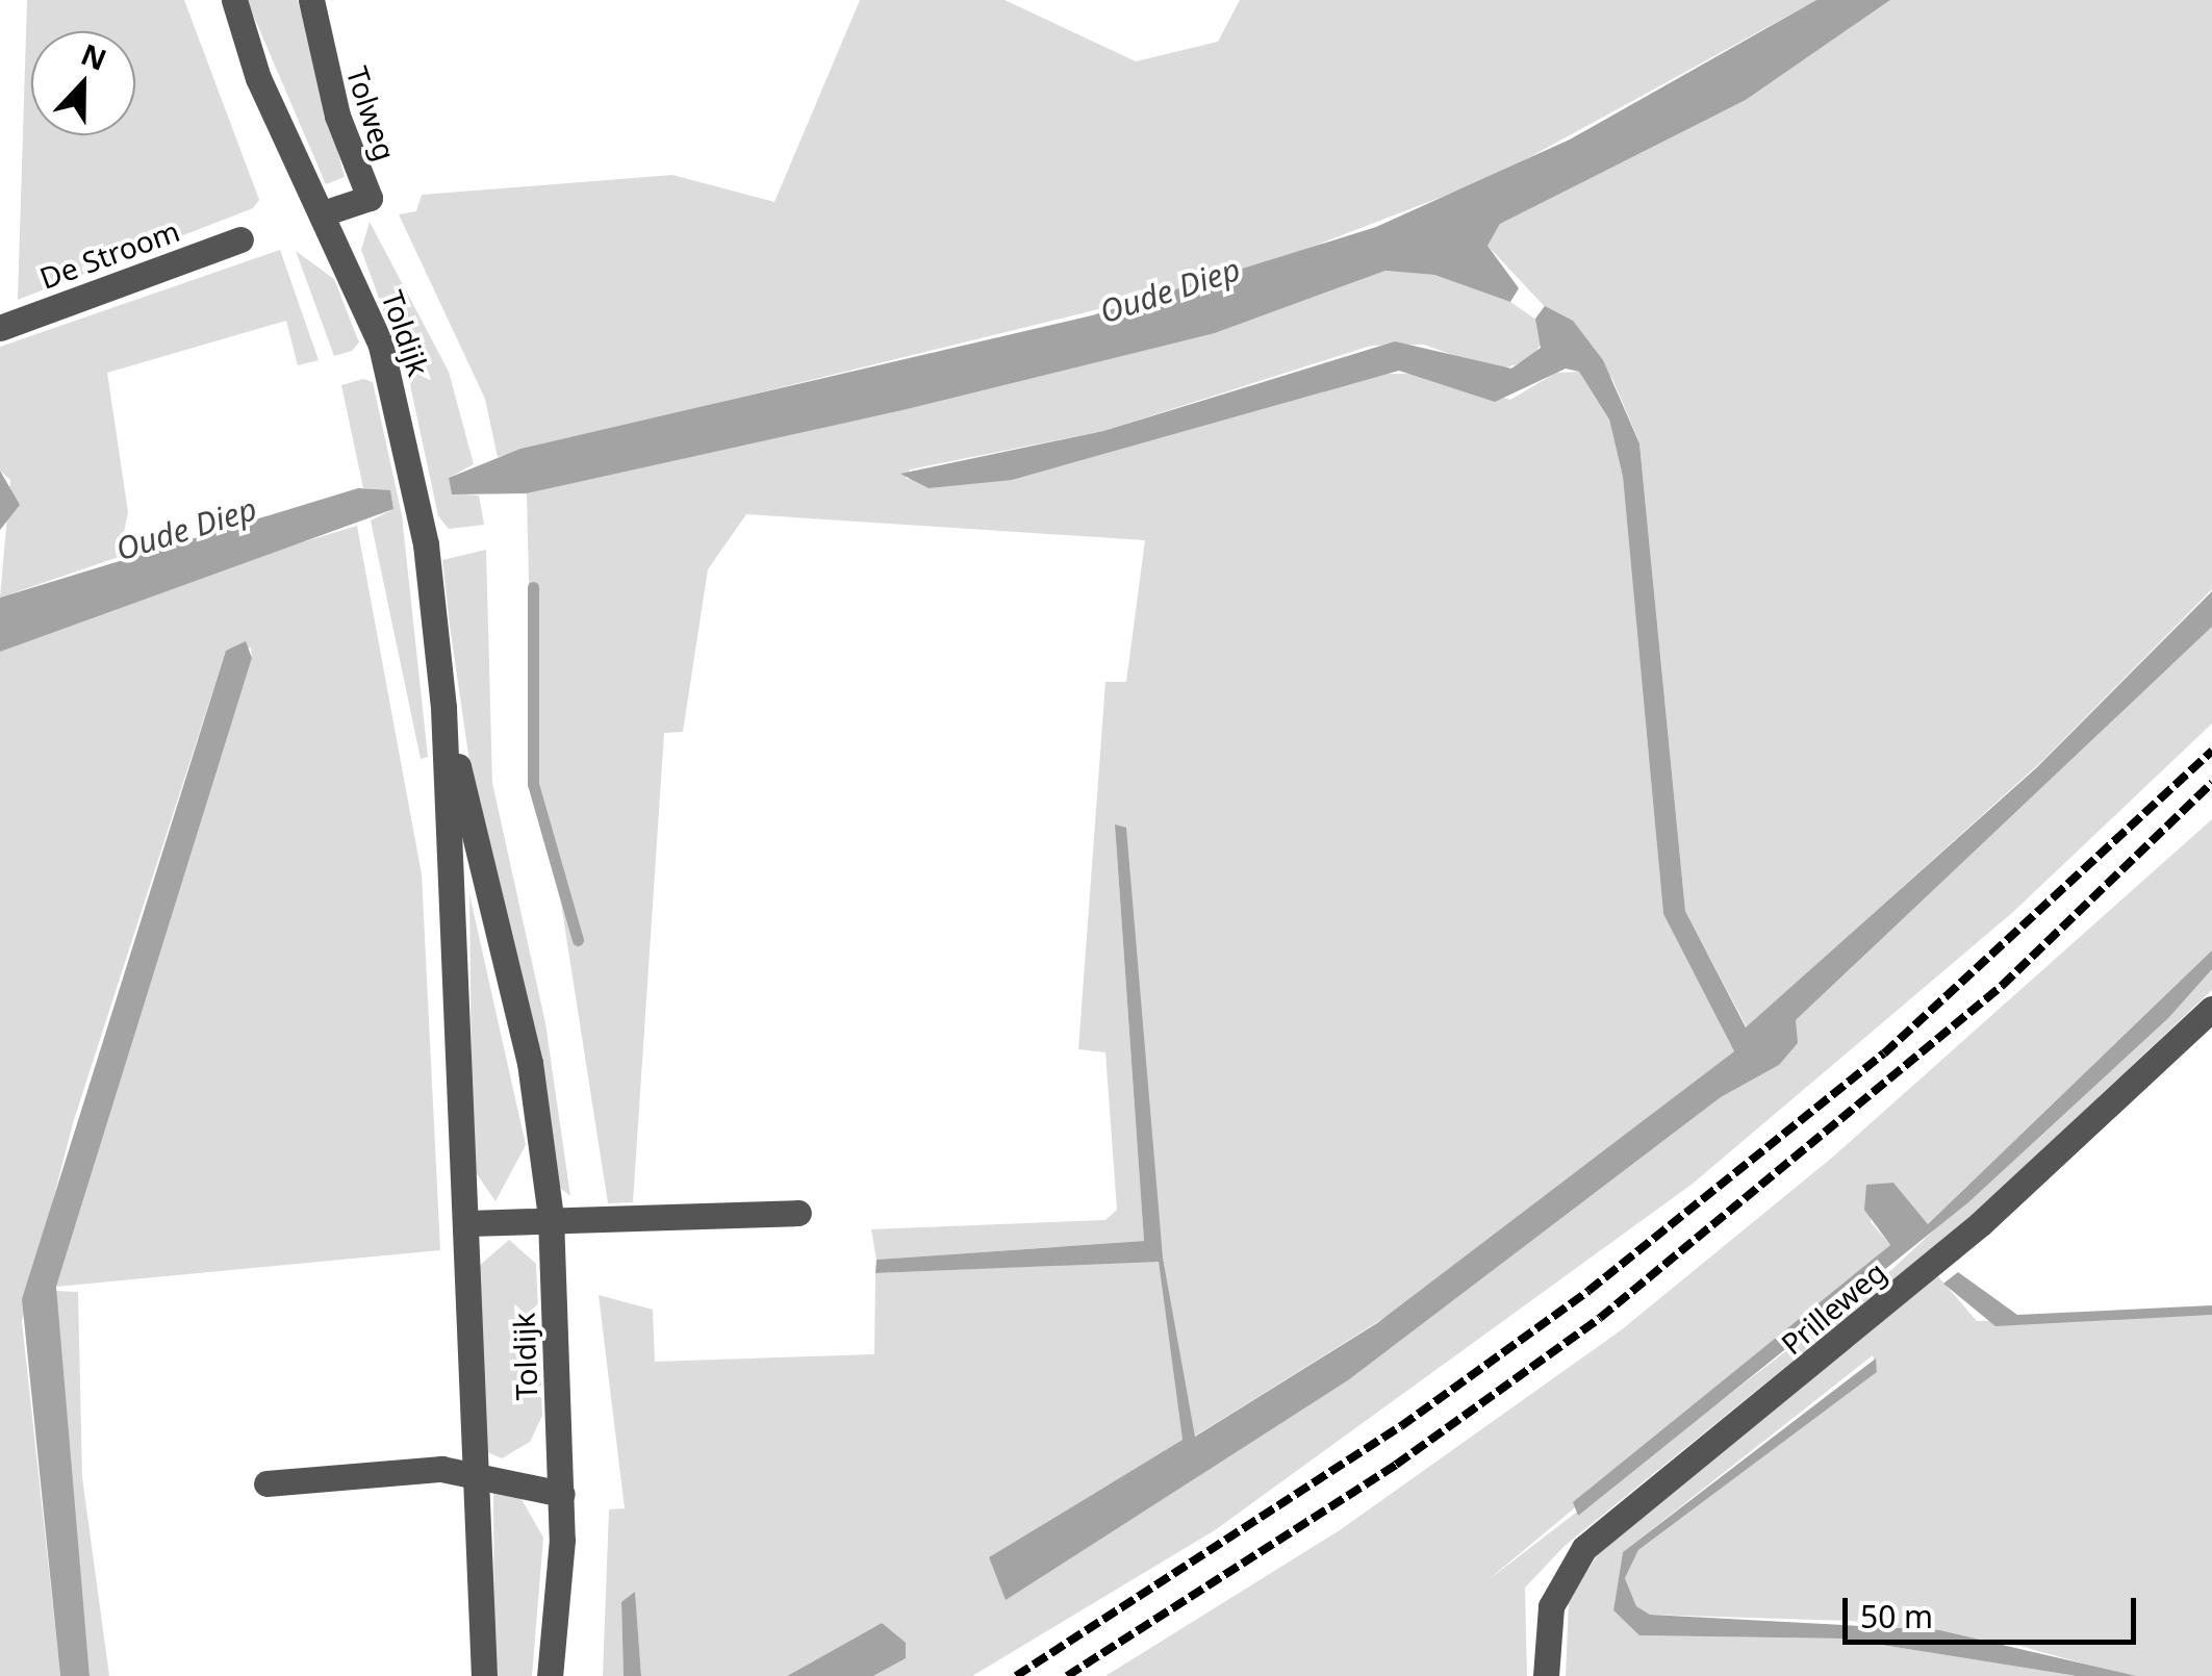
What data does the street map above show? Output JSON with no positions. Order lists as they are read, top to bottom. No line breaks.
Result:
{"streets":{"street":["Tolweg","De Stroom","Toldijk","Prilleweg"]},"crossings":[["Tolweg","Toldijk"]],"water":["Oude Diep"],"scale_bar":"50 m","north":"top"}
